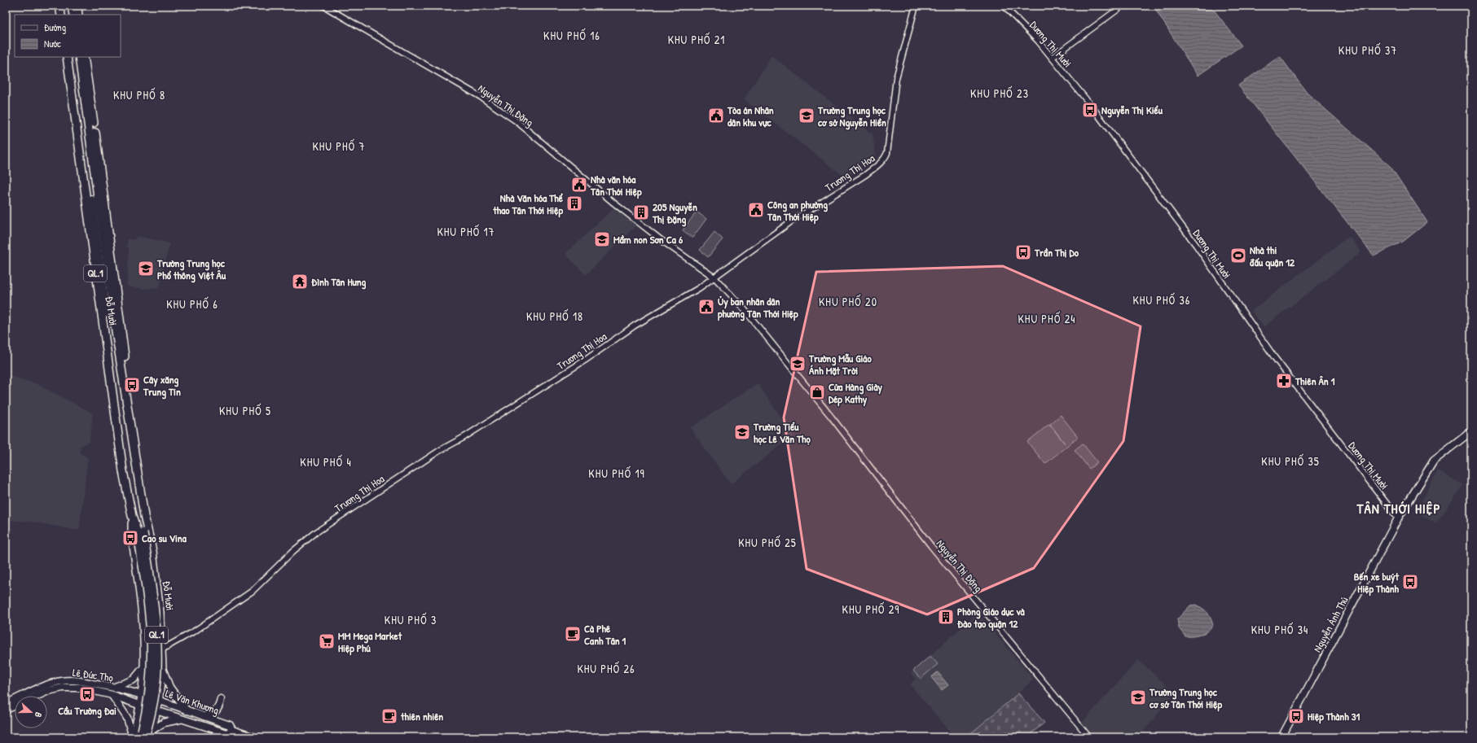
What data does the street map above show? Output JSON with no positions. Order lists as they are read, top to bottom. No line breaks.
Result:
{"streets":{"highway":["QL.1","Đỗ Mười"],"main road":["Nguyễn Ảnh Thủ","Lê Đức Thọ","Lê Văn Khương"],"street":["Dương Thị Mười","Nguyễn Thị Đặng","Trương Thị Hoa"]},"crossings":[["Dương Thị Mười","Nguyễn Ảnh Thủ"],["Nguyễn Thị Đặng","Trương Thị Hoa"],["Trương Thị Hoa","Đỗ Mười"],["QL.1","Đỗ Mười"],["Đỗ Mười","Lê Đức Thọ"],["Đỗ Mười","Lê Văn Khương"],["Lê Đức Thọ","Lê Văn Khương"]],"districts":["KHU PHỐ 16","KHU PHỐ 21","KHU PHỐ 37","KHU PHỐ 23","KHU PHỐ 8","KHU PHỐ 7","KHU PHỐ 17","KHU PHỐ 36","KHU PHỐ 20","KHU PHỐ 6","KHU PHỐ 18","KHU PHỐ 24","KHU PHỐ 5","KHU PHỐ 35","KHU PHỐ 4","KHU PHỐ 19","TÂN THỚI HIỆP","KHU PHỐ 25","KHU PHỐ 29","KHU PHỐ 3","KHU PHỐ 34","KHU PHỐ 26"],"places":{"bus stop":["Nguyễn Thị Kiểu","Trần Thị Do","Cây xăng Trung Tín","Cao su Vina","Bến xe buýt Hiệp Thành","Cầu Trường Đai","Hiệp Thành 31"],"public building":["Tòa án Nhân dân khu vực","Nhà văn hóa Tân Thới Hiệp","Công an phường Tân Thới Hiệp","Ủy ban nhân dân phường Tân Thới Hiệp"],"school or university":["Trường Trung học cơ sở Nguyễn Hiền","Mầm non Sơn Ca 6","Trường Trung học Phổ thông Việt Âu","Trường Mẫu Giáo Ánh Mặt Trời","Trường Tiểu học Lê Văn Thọ","Trường Trung học cơ sở Tân Thới Hiệp"],"building":["Nhà Văn hóa Thể thao Tân Thới Hiệp","205 Nguyễn Thị Đặng","Phòng Giáo dục và Đào tạo quận 12"],"sports":["Nhà thi đấu quận 12"],"temple":["Đình Tân Hưng"],"pharmacy":["Thiên Ân 1"],"shop":["Cửa Hàng Giày Dép Kathy"],"cafe":["Cà Phê Canh Tân 1","thiên nhiên"],"supermarket":["MM Mega Market Hiệp Phú"]},"legend":["Đường","Nước"],"north":"right"}
